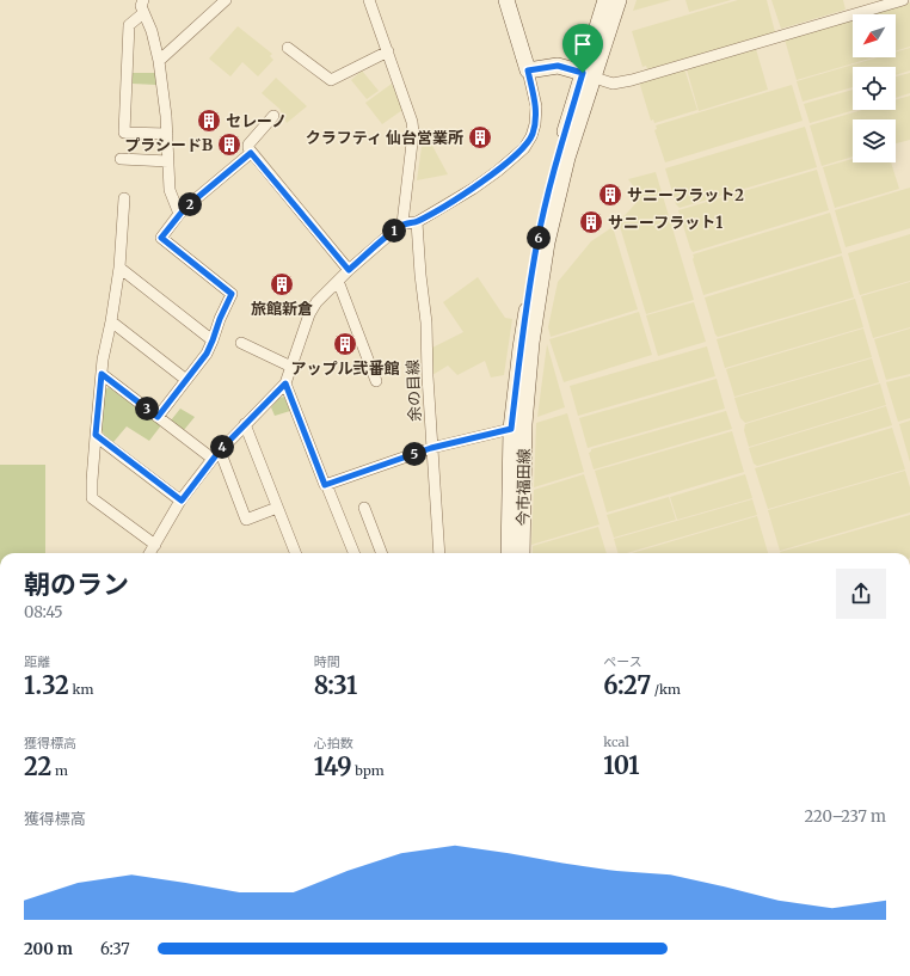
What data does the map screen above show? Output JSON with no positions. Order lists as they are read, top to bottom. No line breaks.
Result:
{"streets":{"main road":["今市福田線"],"street":["余の目線"]},"places":{"building":["セレーノ","クラフティ 仙台営業所","プラシードB","サニーフラット2","サニーフラット1","旅館新倉","アップル弐番館"]},"north":"bottom left","page":{"pins":["2","1","6","3","4","5"],"heading":["朝のラン","08:45"],"stats":[["距離","1.32 km"],["時間","8:31"],["ペース","6:27 /km"],["獲得標高","22 m"],["心拍数","149 bpm"],["kcal","101"]],"chart":["獲得標高","220–237 m"],"list":[{"name":"200 m","note":"6:37"}]}}
